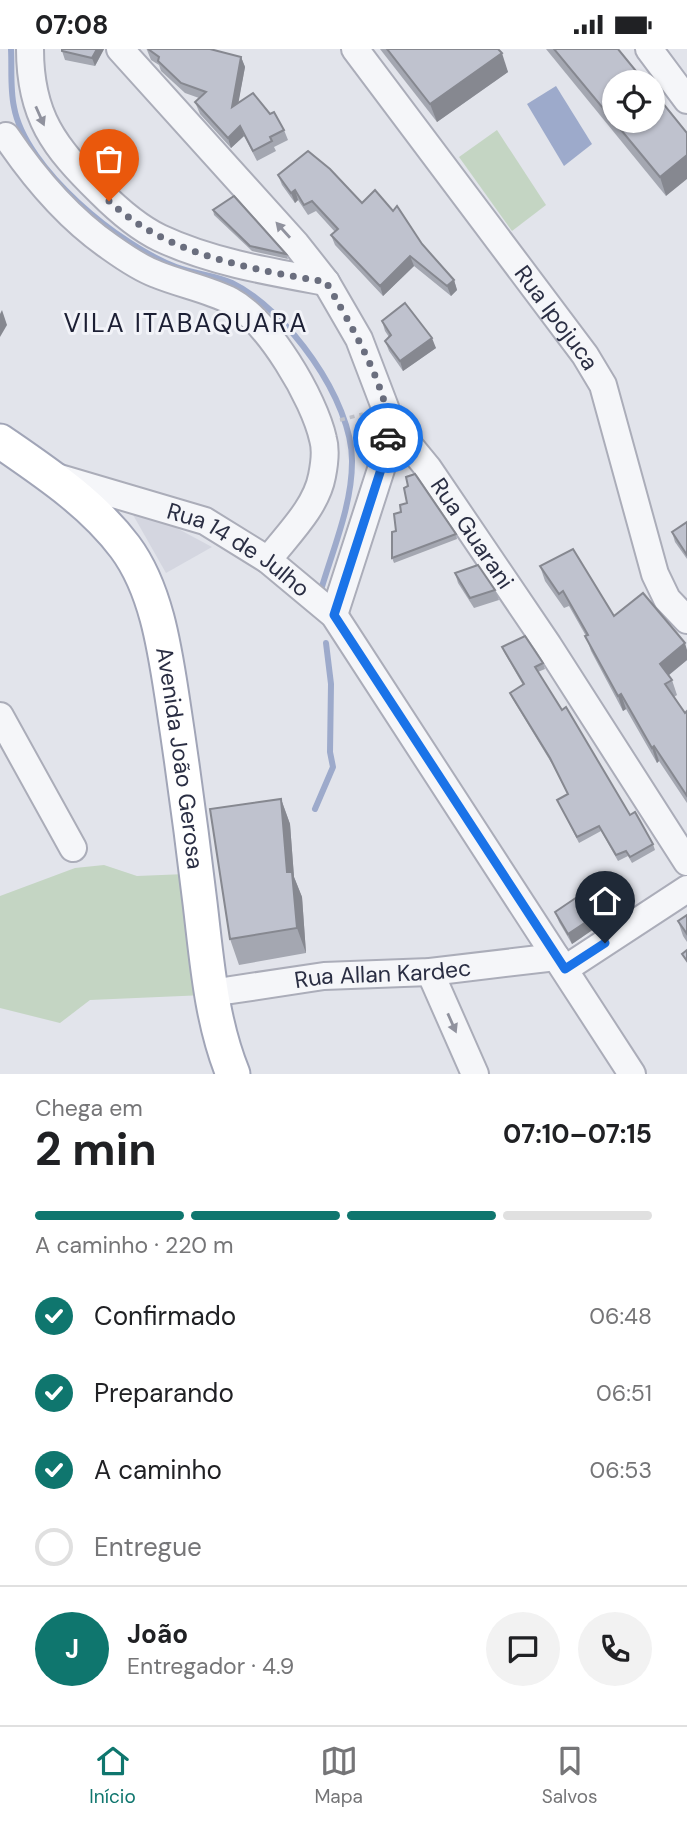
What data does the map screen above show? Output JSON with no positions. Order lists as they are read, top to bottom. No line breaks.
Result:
{"streets":{"main road":["Avenida João Gerosa"],"street":["Rua Ipojuca","Rua Guarani","Rua 14 de Julho","Rua Allan Kardec"]},"crossings":[["Rua 14 de Julho","Avenida João Gerosa"],["Rua 14 de Julho","Rua Allan Kardec"],["Avenida João Gerosa","Rua Allan Kardec"]],"districts":["VILA ITABAQUARA"],"page":{"status":"07:08","heading":["2 min","Chega em","07:10–07:15"],"panel":["João","Entregador · 4.9"],"bar":"A caminho · 220 m","list":[["Confirmado","06:48"],["Preparando","06:51"],["A caminho","06:53"],"Entregue"],"round":"J","tabs":["Início","Mapa","Salvos"]}}
